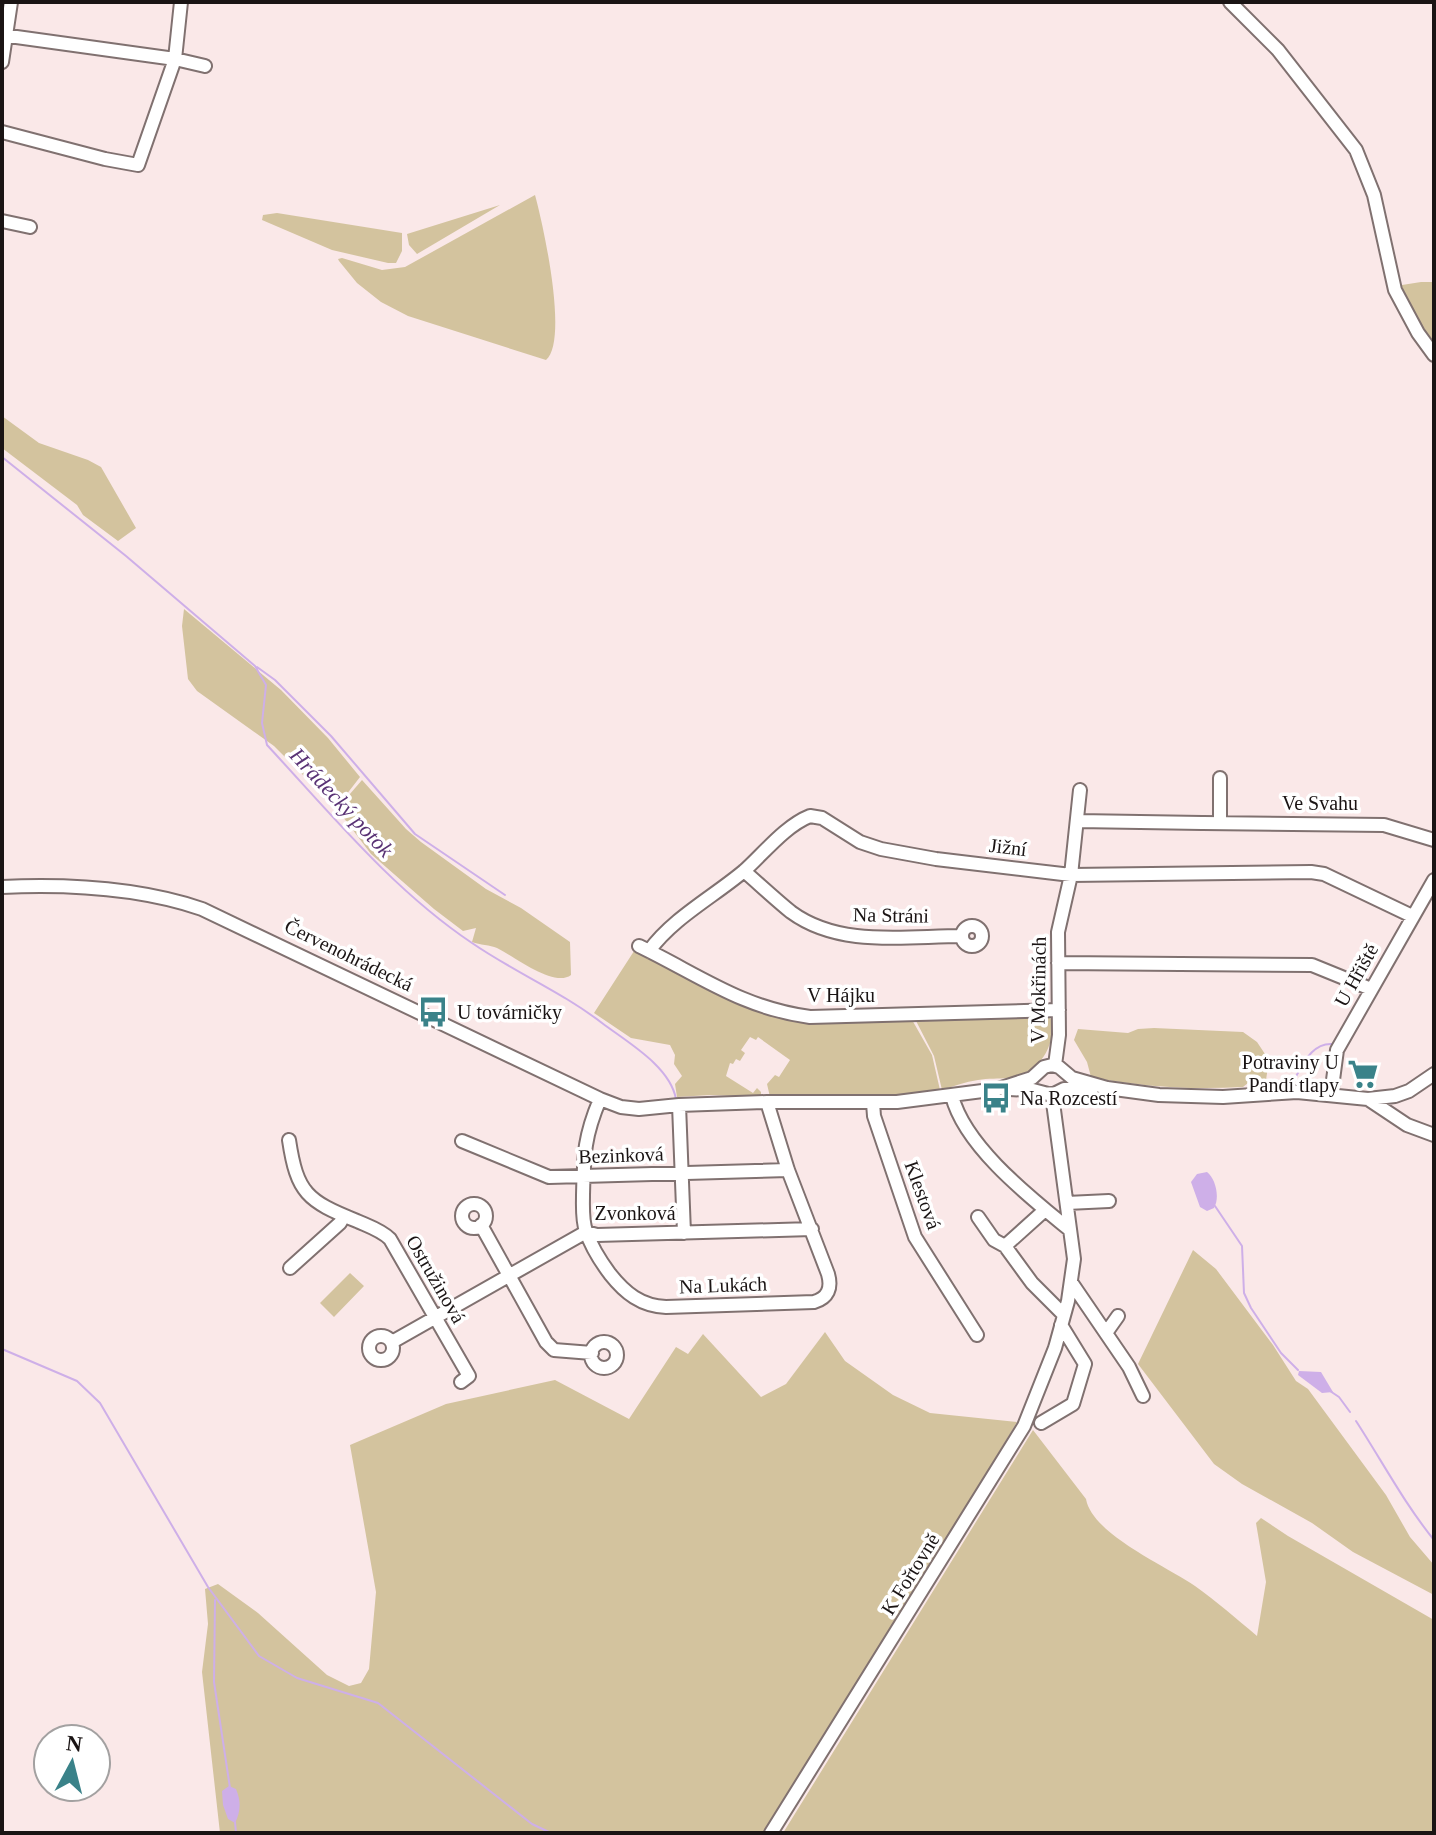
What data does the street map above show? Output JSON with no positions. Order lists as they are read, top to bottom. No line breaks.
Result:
{"streets":{"street":["Ve Svahu","Jižní","Na Stráni","Červenohrádecká","U Hřiště","V Mokřinách","V Hájku","Bezinková","Klestová","Zvonková","Ostružinová","Na Lukách","K Fořtovně"]},"crossings":[["Ve Svahu","V Mokřinách"],["Jižní","Na Stráni"],["Jižní","U Hřiště"],["Jižní","V Mokřinách"],["Jižní","V Hájku"],["Červenohrádecká","U Hřiště"],["Červenohrádecká","V Mokřinách"],["Červenohrádecká","Klestová"],["Červenohrádecká","Na Lukách"],["Červenohrádecká","K Fořtovně"],["V Mokřinách","V Hájku"],["V Mokřinách","K Fořtovně"],["Bezinková","Na Lukách"],["Zvonková","Ostružinová"],["Zvonková","Na Lukách"]],"water":["Hrádecký potok"],"places":{"bus stop":["U továrničky","Na Rozcestí"],"supermarket":["Potraviny U Pandí tlapy"]},"north":"top"}
